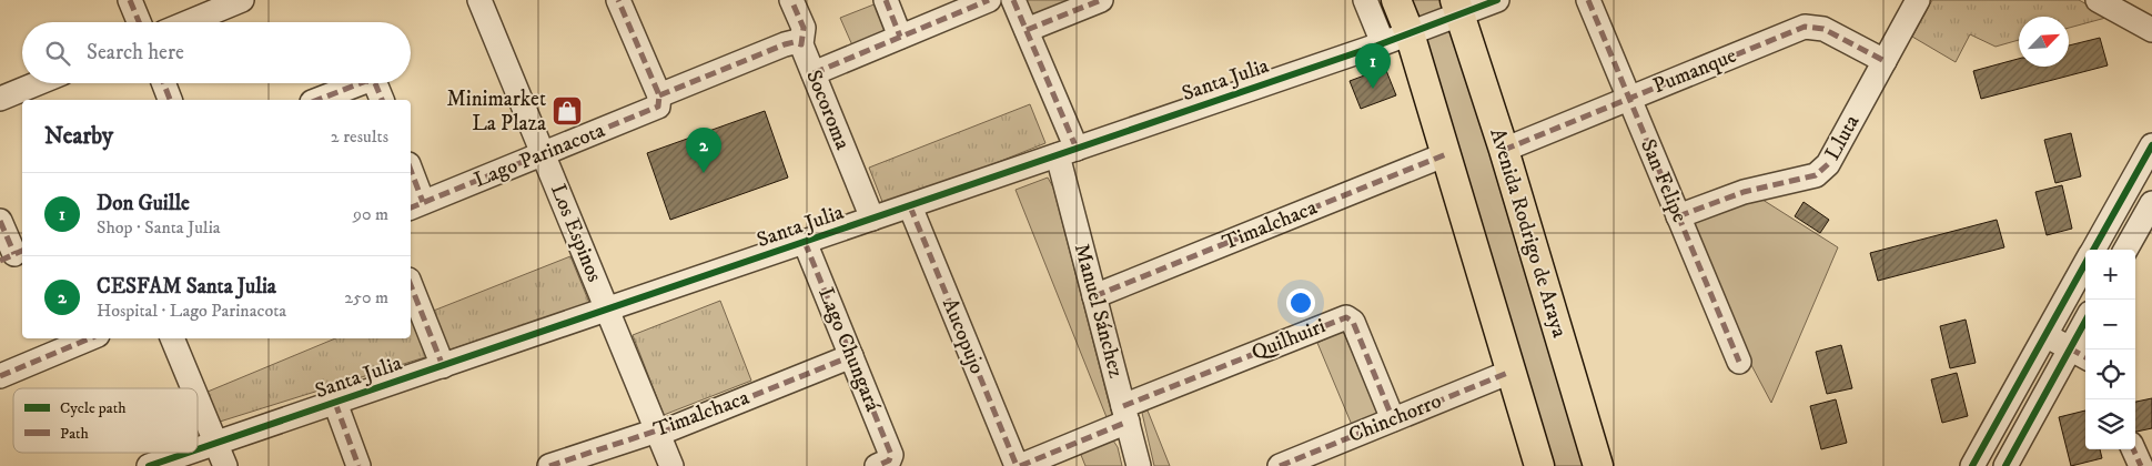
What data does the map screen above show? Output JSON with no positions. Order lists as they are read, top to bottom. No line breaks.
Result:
{"streets":{"main road":["Avenida Rodrigo de Araya"],"street":["Pumanque","Santa Julia","Socoroma","Lluta","Lago Parinacota","San Felipe","Timalchaca","Los Espinos","Manuel Sánchez","Aucopujo","Quilhuiri","Lago Chungará","Chinchorro"]},"crossings":[["Pumanque","Lluta"],["Pumanque","San Felipe"],["Pumanque","Avenida Rodrigo de Araya"],["Santa Julia","Socoroma"],["Santa Julia","Los Espinos"],["Santa Julia","Avenida Rodrigo de Araya"],["Santa Julia","Manuel Sánchez"],["Santa Julia","Aucopujo"],["Santa Julia","Lago Chungará"],["Socoroma","Lago Parinacota"],["Lluta","San Felipe"],["Lago Parinacota","Los Espinos"],["Timalchaca","Los Espinos"],["Timalchaca","Manuel Sánchez"],["Timalchaca","Lago Chungará"],["Manuel Sánchez","Quilhuiri"],["Aucopujo","Quilhuiri"],["Quilhuiri","Chinchorro"]],"places":{"shop":["Minimarket La Plaza"]},"legend":["Cycle path","Path"],"north":"top right","page":{"search":"Search here","pins":["1","2"],"heading":["Nearby","2 results"],"list":[{"mark":"1","name":"Don Guille","note":"Shop · Santa Julia","value":"90 m"},{"mark":"2","name":"CESFAM Santa Julia","note":"Hospital · Lago Parinacota","value":"250 m"}],"map_buttons":["+","−"]}}
